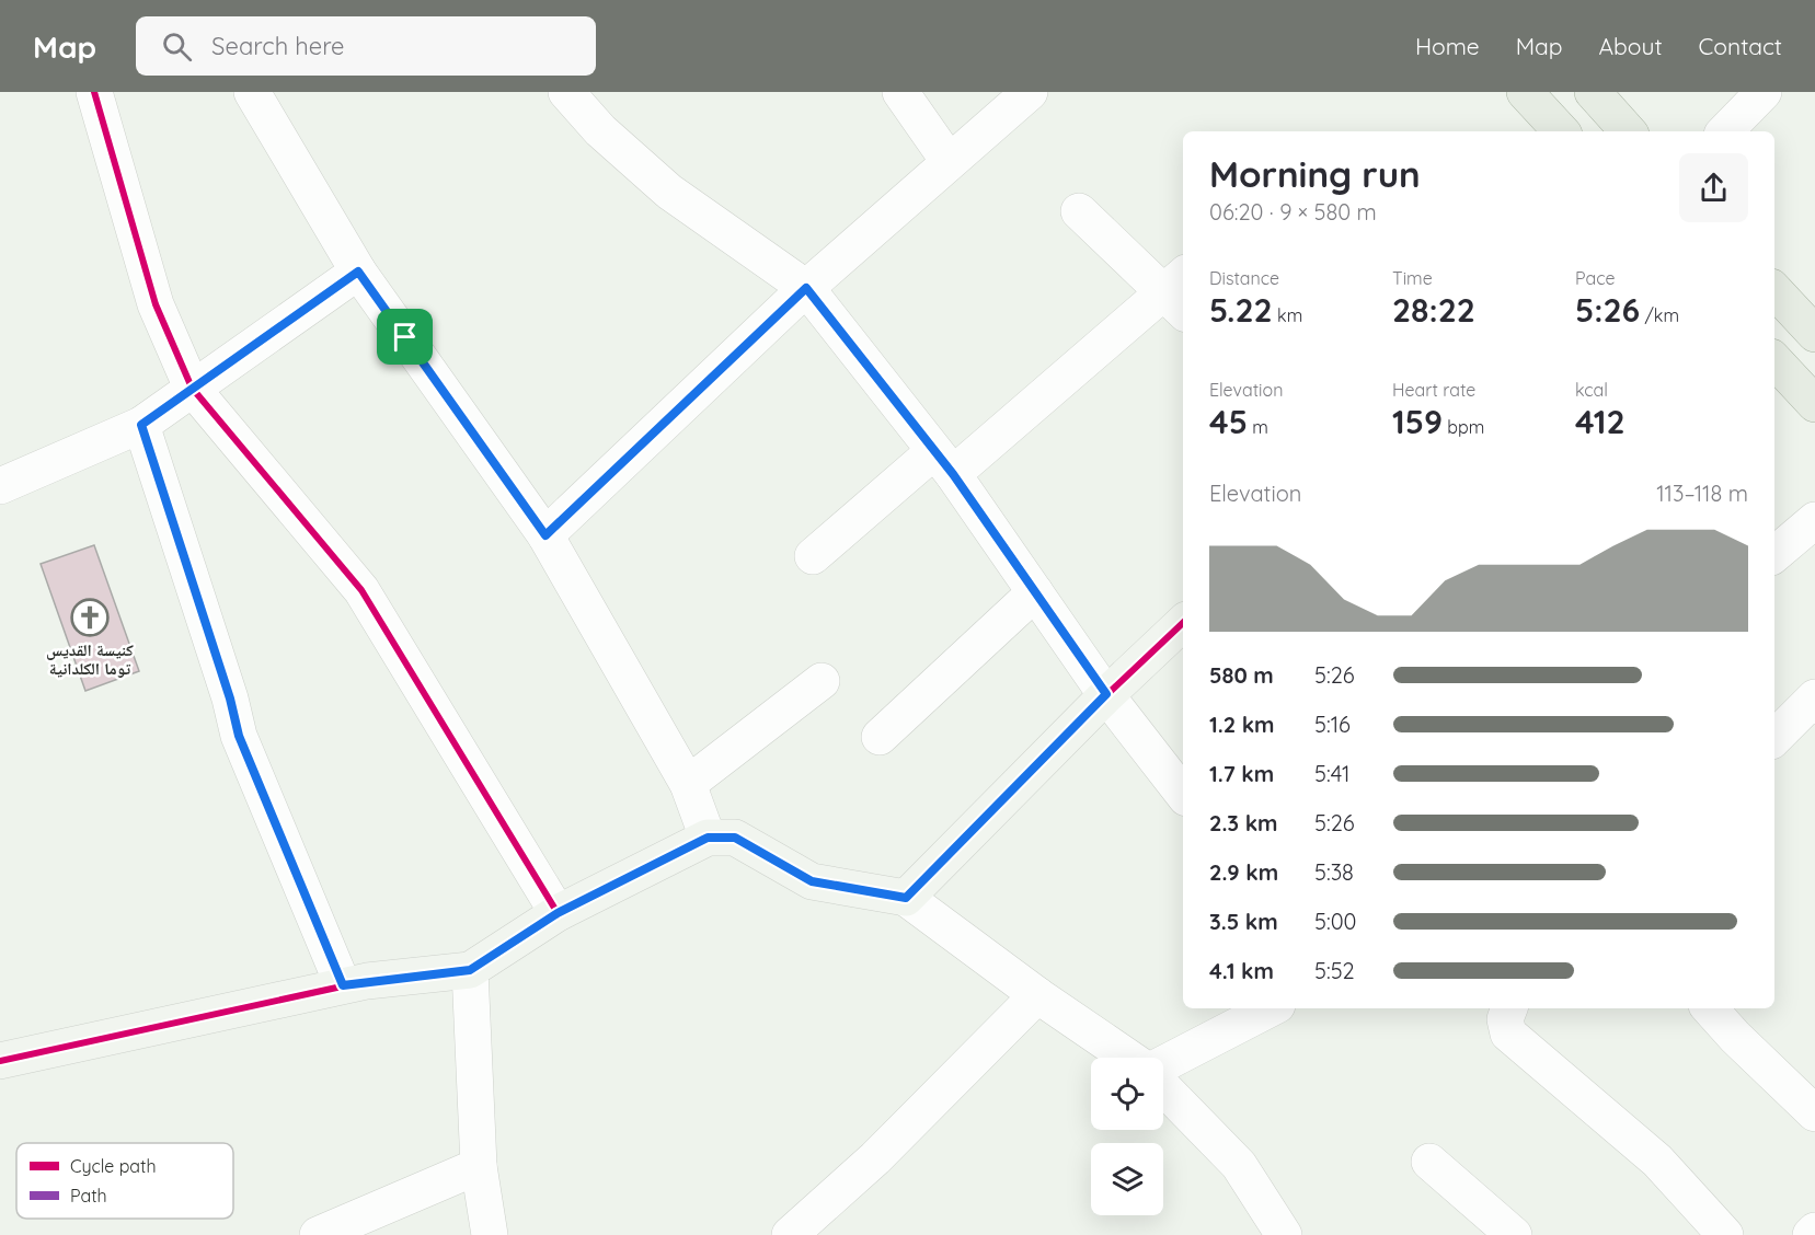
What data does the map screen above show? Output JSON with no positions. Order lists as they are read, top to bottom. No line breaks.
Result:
{"places":{"church":["كنيسة القديس توما الكلدانية"]},"legend":["Cycle path","Path"],"page":{"header":"Map","search":"Search here","nav":["Home","Map","About","Contact"],"heading":["Morning run","06:20 · 9 × 580 m"],"stats":[["Distance","5.22 km"],["Time","28:22"],["Pace","5:26 /km"],["Elevation","45 m"],["Heart rate","159 bpm"],["kcal","412"]],"chart":["Elevation","113–118 m"],"list":[{"name":"580 m","note":"5:26"},{"name":"1.2 km","note":"5:16"},{"name":"1.7 km","note":"5:41"},{"name":"2.3 km","note":"5:26"},{"name":"2.9 km","note":"5:38"},{"name":"3.5 km","note":"5:00"},{"name":"4.1 km","note":"5:52"}]}}
